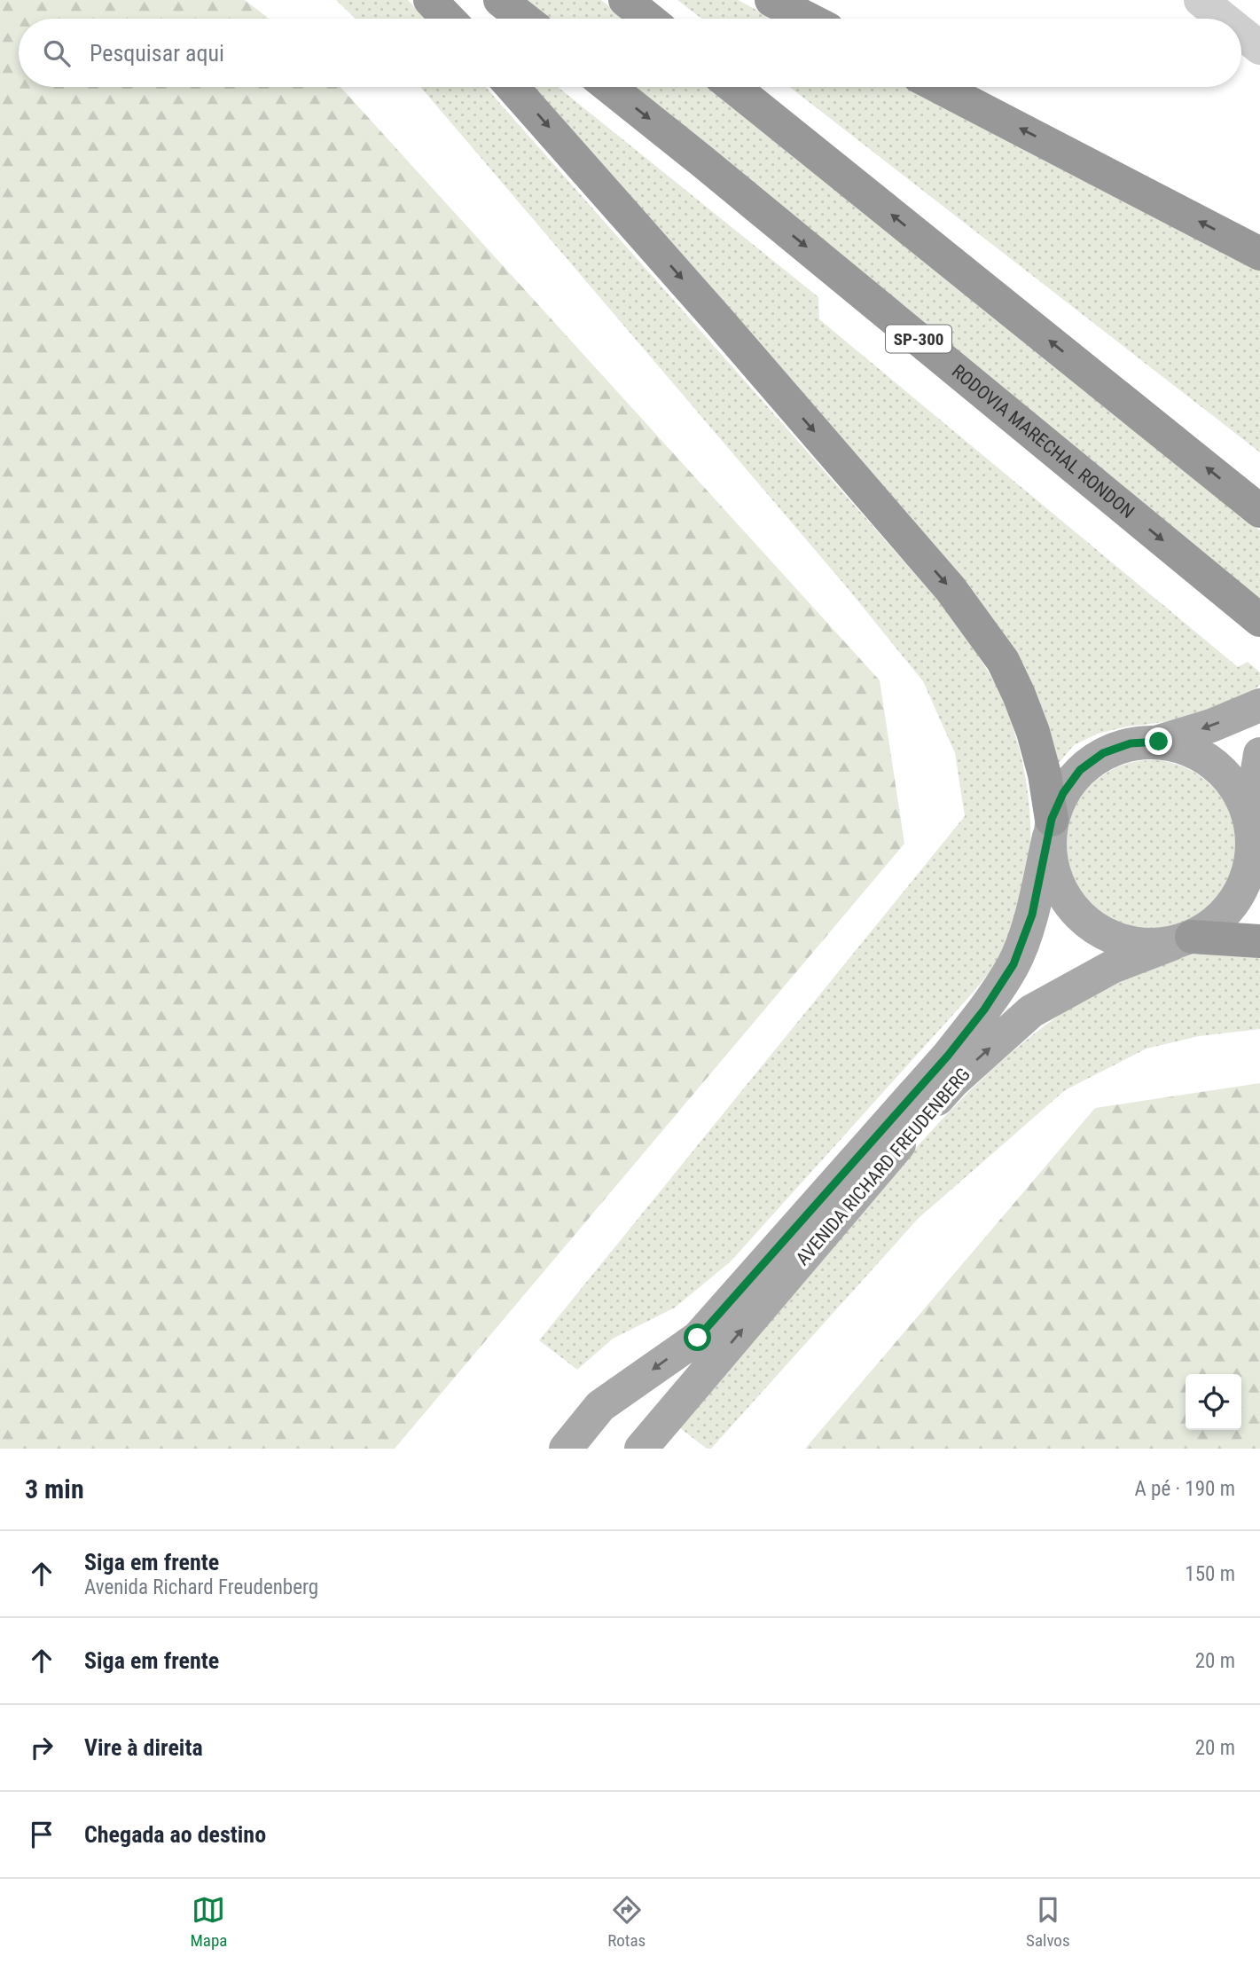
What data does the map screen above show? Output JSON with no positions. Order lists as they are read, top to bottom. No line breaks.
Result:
{"streets":{"highway":["SP-300","RODOVIA MARECHAL RONDON"],"main road":["AVENIDA RICHARD FREUDENBERG"]},"page":{"search":"Pesquisar aqui","heading":["3 min","A pé · 190 m"],"list":[["Siga em frente","Avenida Richard Freudenberg","150 m"],["Siga em frente","20 m"],["Vire à direita","20 m"],"Chegada ao destino"],"nav":["Mapa","Rotas","Salvos"]}}
